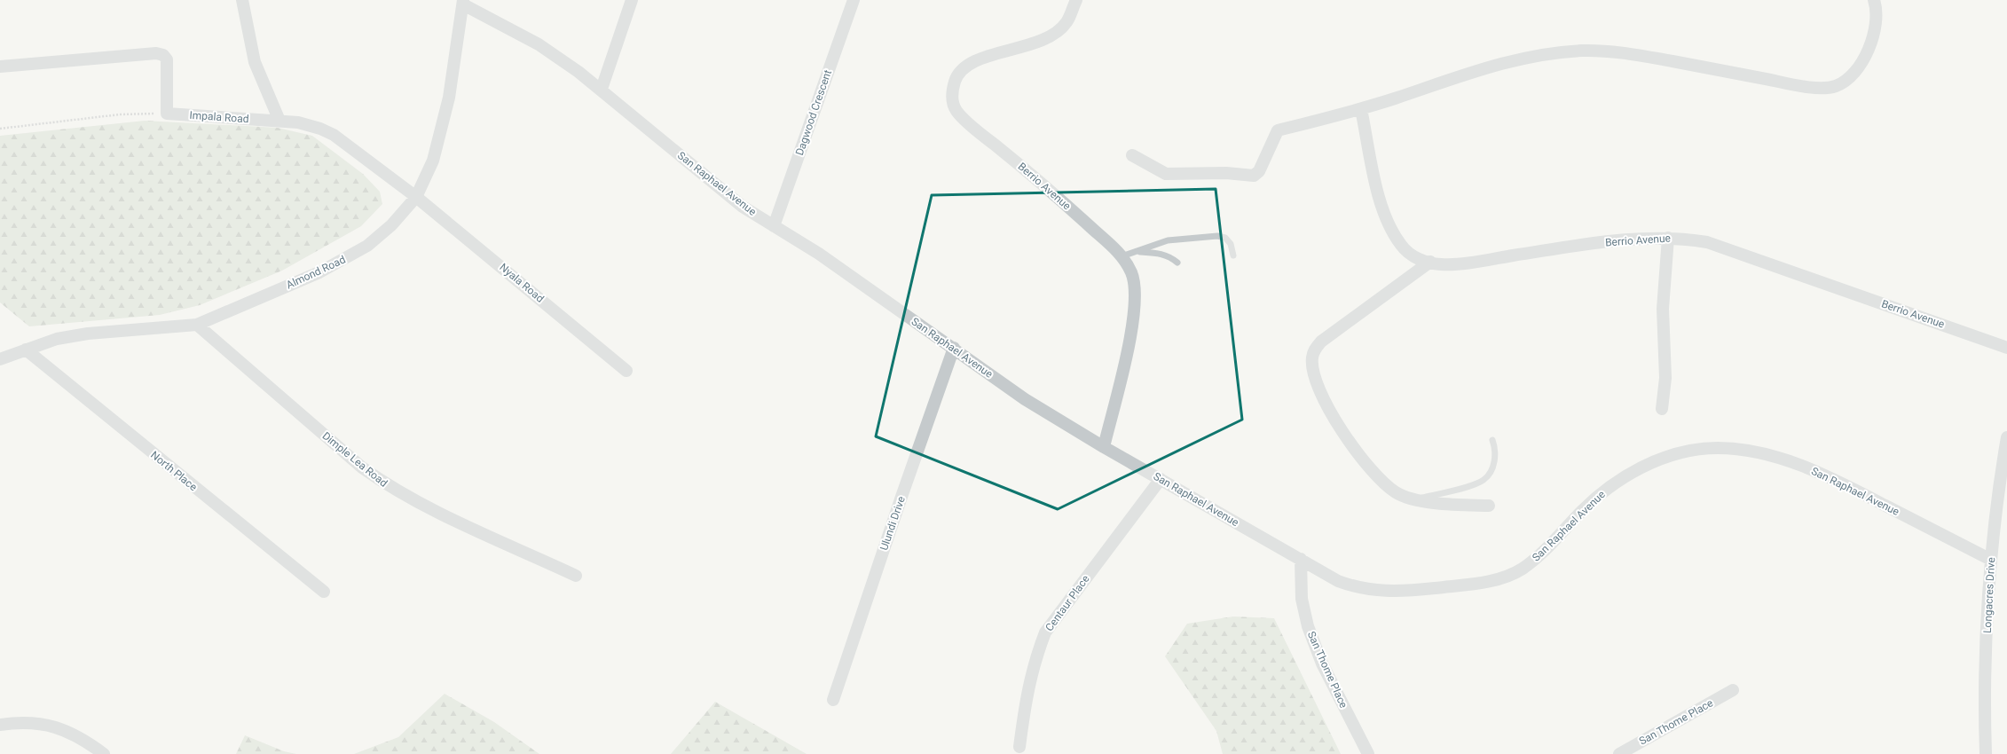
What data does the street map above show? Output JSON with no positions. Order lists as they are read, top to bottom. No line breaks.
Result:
{"streets":{"street":["Dagwood Crescent","Impala Road","San Raphael Avenue","Berrio Avenue","Almond Road","Nyala Road","Dimple Lea Road","North Place","Ulundi Drive","Longacres Drive","Centaur Place","San Thome Place"]},"crossings":[["Dagwood Crescent","San Raphael Avenue"],["Impala Road","Almond Road"],["Impala Road","Nyala Road"],["San Raphael Avenue","Berrio Avenue"],["San Raphael Avenue","Almond Road"],["San Raphael Avenue","Ulundi Drive"],["San Raphael Avenue","Longacres Drive"],["San Raphael Avenue","Centaur Place"],["San Raphael Avenue","San Thome Place"],["Almond Road","Nyala Road"],["Almond Road","Dimple Lea Road"],["Almond Road","North Place"]]}
